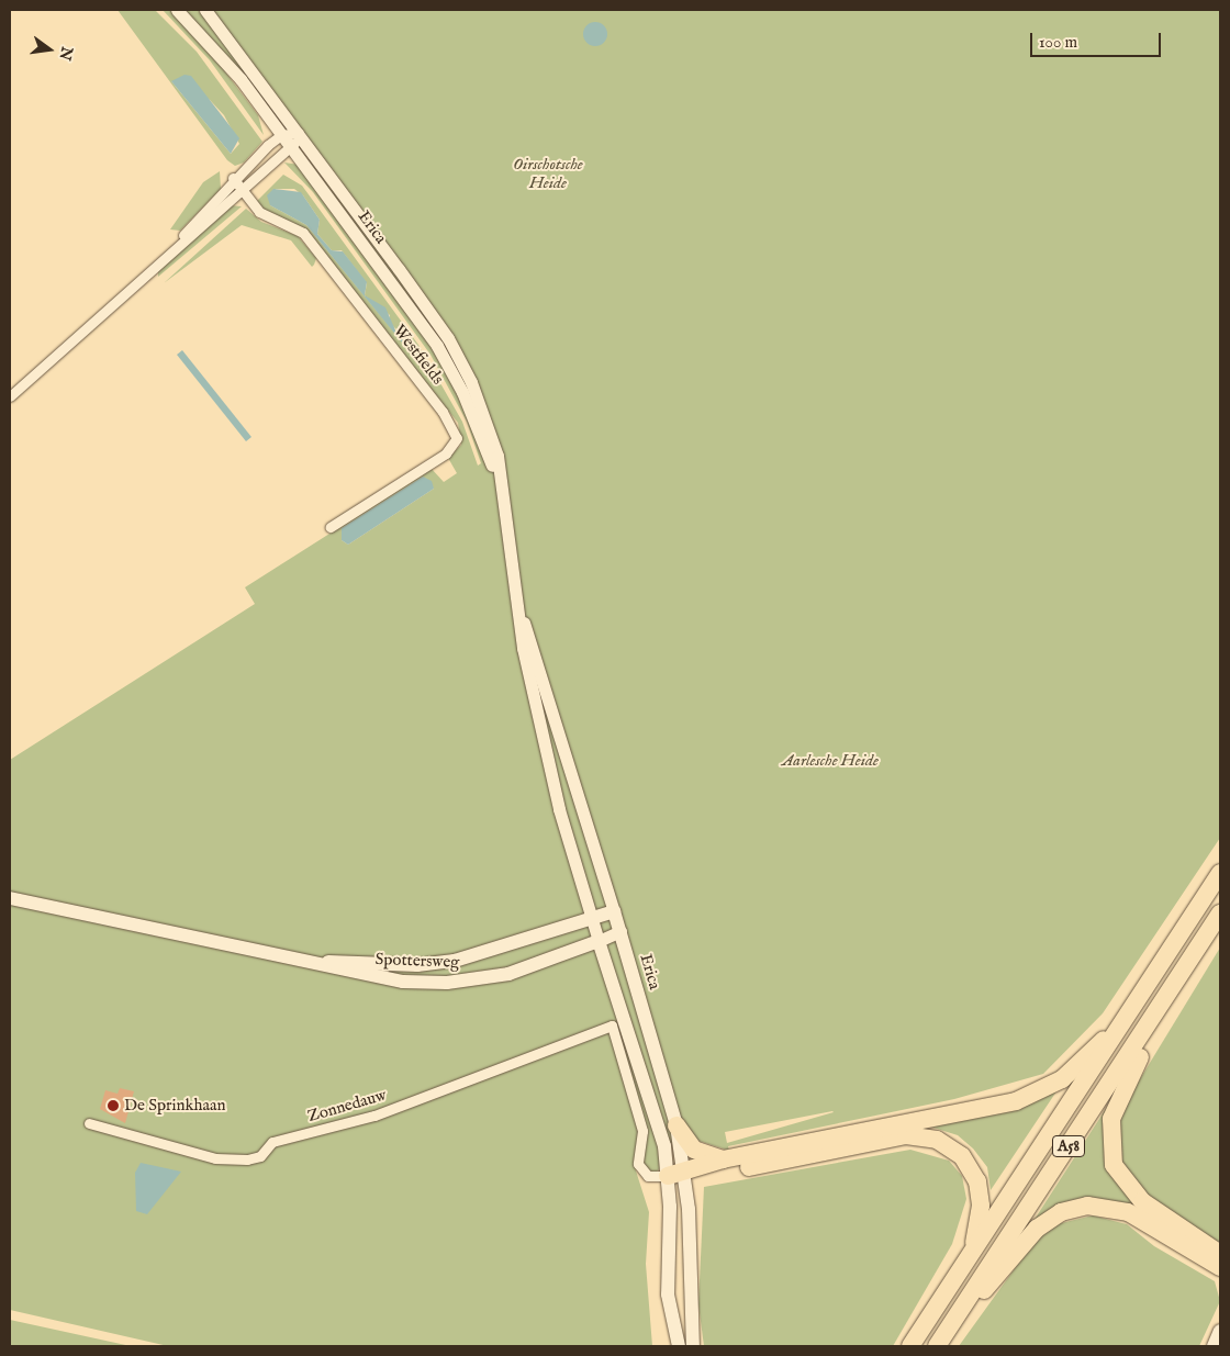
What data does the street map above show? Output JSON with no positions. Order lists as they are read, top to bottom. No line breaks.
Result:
{"streets":{"highway":["A58"],"main road":["Erica","Spottersweg"],"street":["Westfields","Zonnedauw"]},"crossings":[["Erica","Spottersweg"],["Erica","Zonnedauw"],["Erica","A58"],["Zonnedauw","A58"]],"parks":["Oirschotsche Heide","Aarlesche Heide"],"places":["De Sprinkhaan"],"scale_bar":"100 m","north":"right"}
